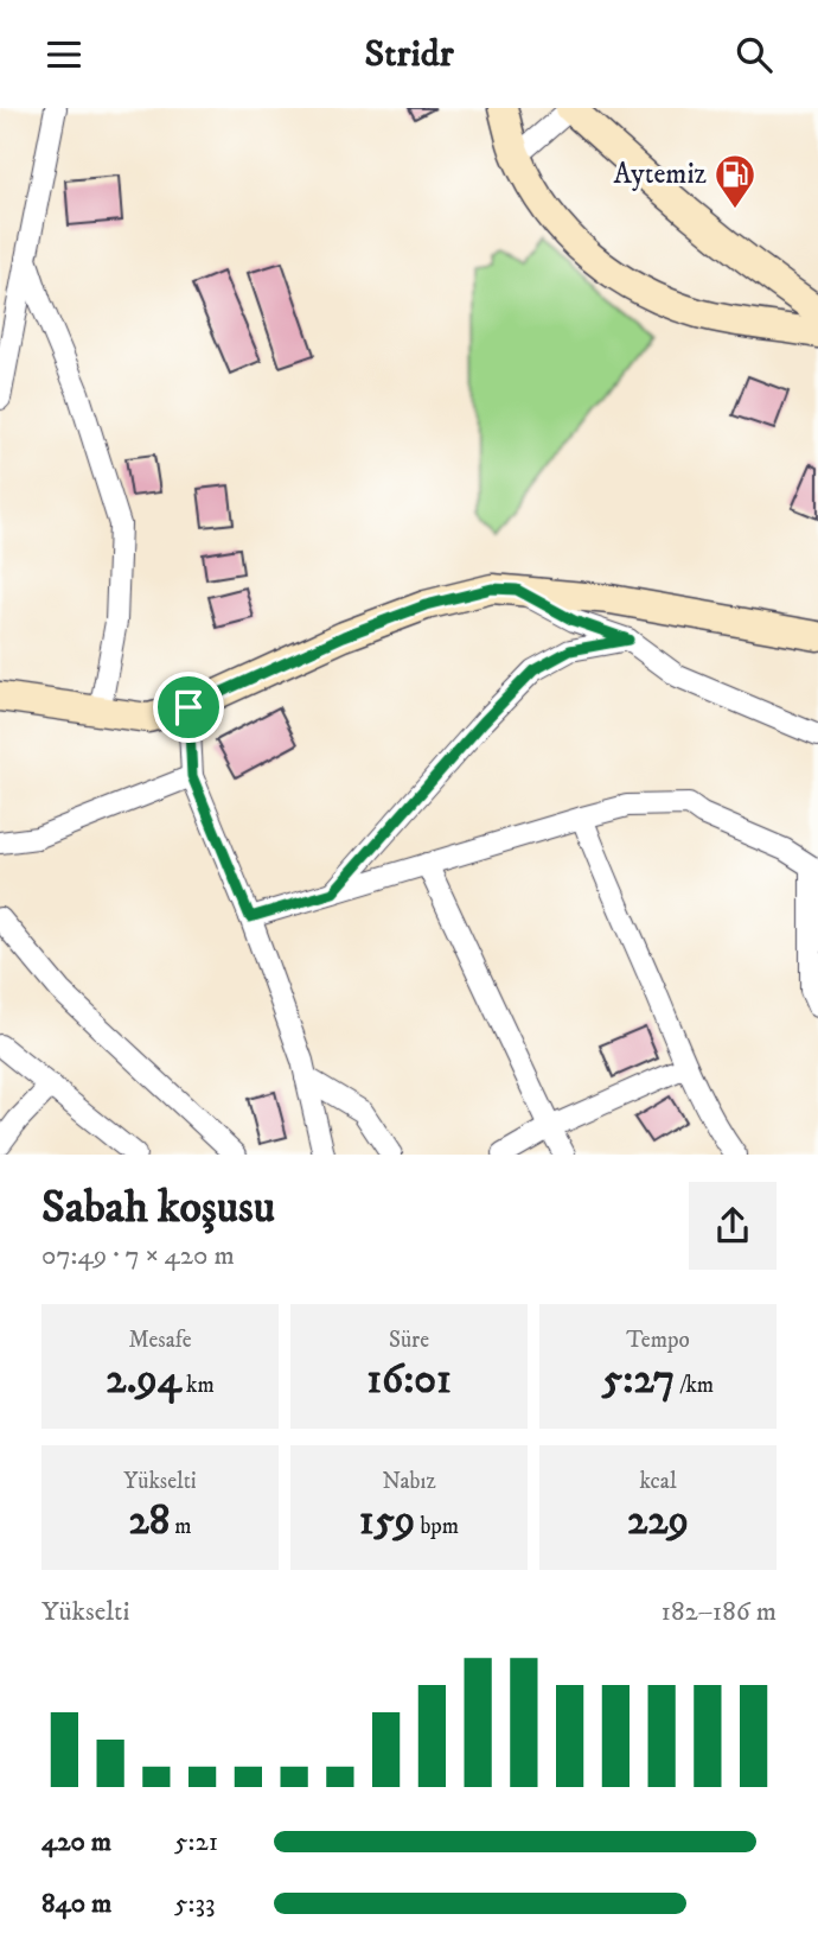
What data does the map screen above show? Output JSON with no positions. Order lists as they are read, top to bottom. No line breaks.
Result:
{"places":{"fuel station":["Aytemiz"]},"page":{"header":"Stridr","heading":["Sabah koşusu","07:49 · 7 × 420 m"],"stats":[["Mesafe","2.94 km"],["Süre","16:01"],["Tempo","5:27 /km"],["Yükselti","28 m"],["Nabız","159 bpm"],["kcal","229"]],"chart":["Yükselti","182–186 m"],"list":[{"name":"420 m","note":"5:21"},{"name":"840 m","note":"5:33"}]}}
